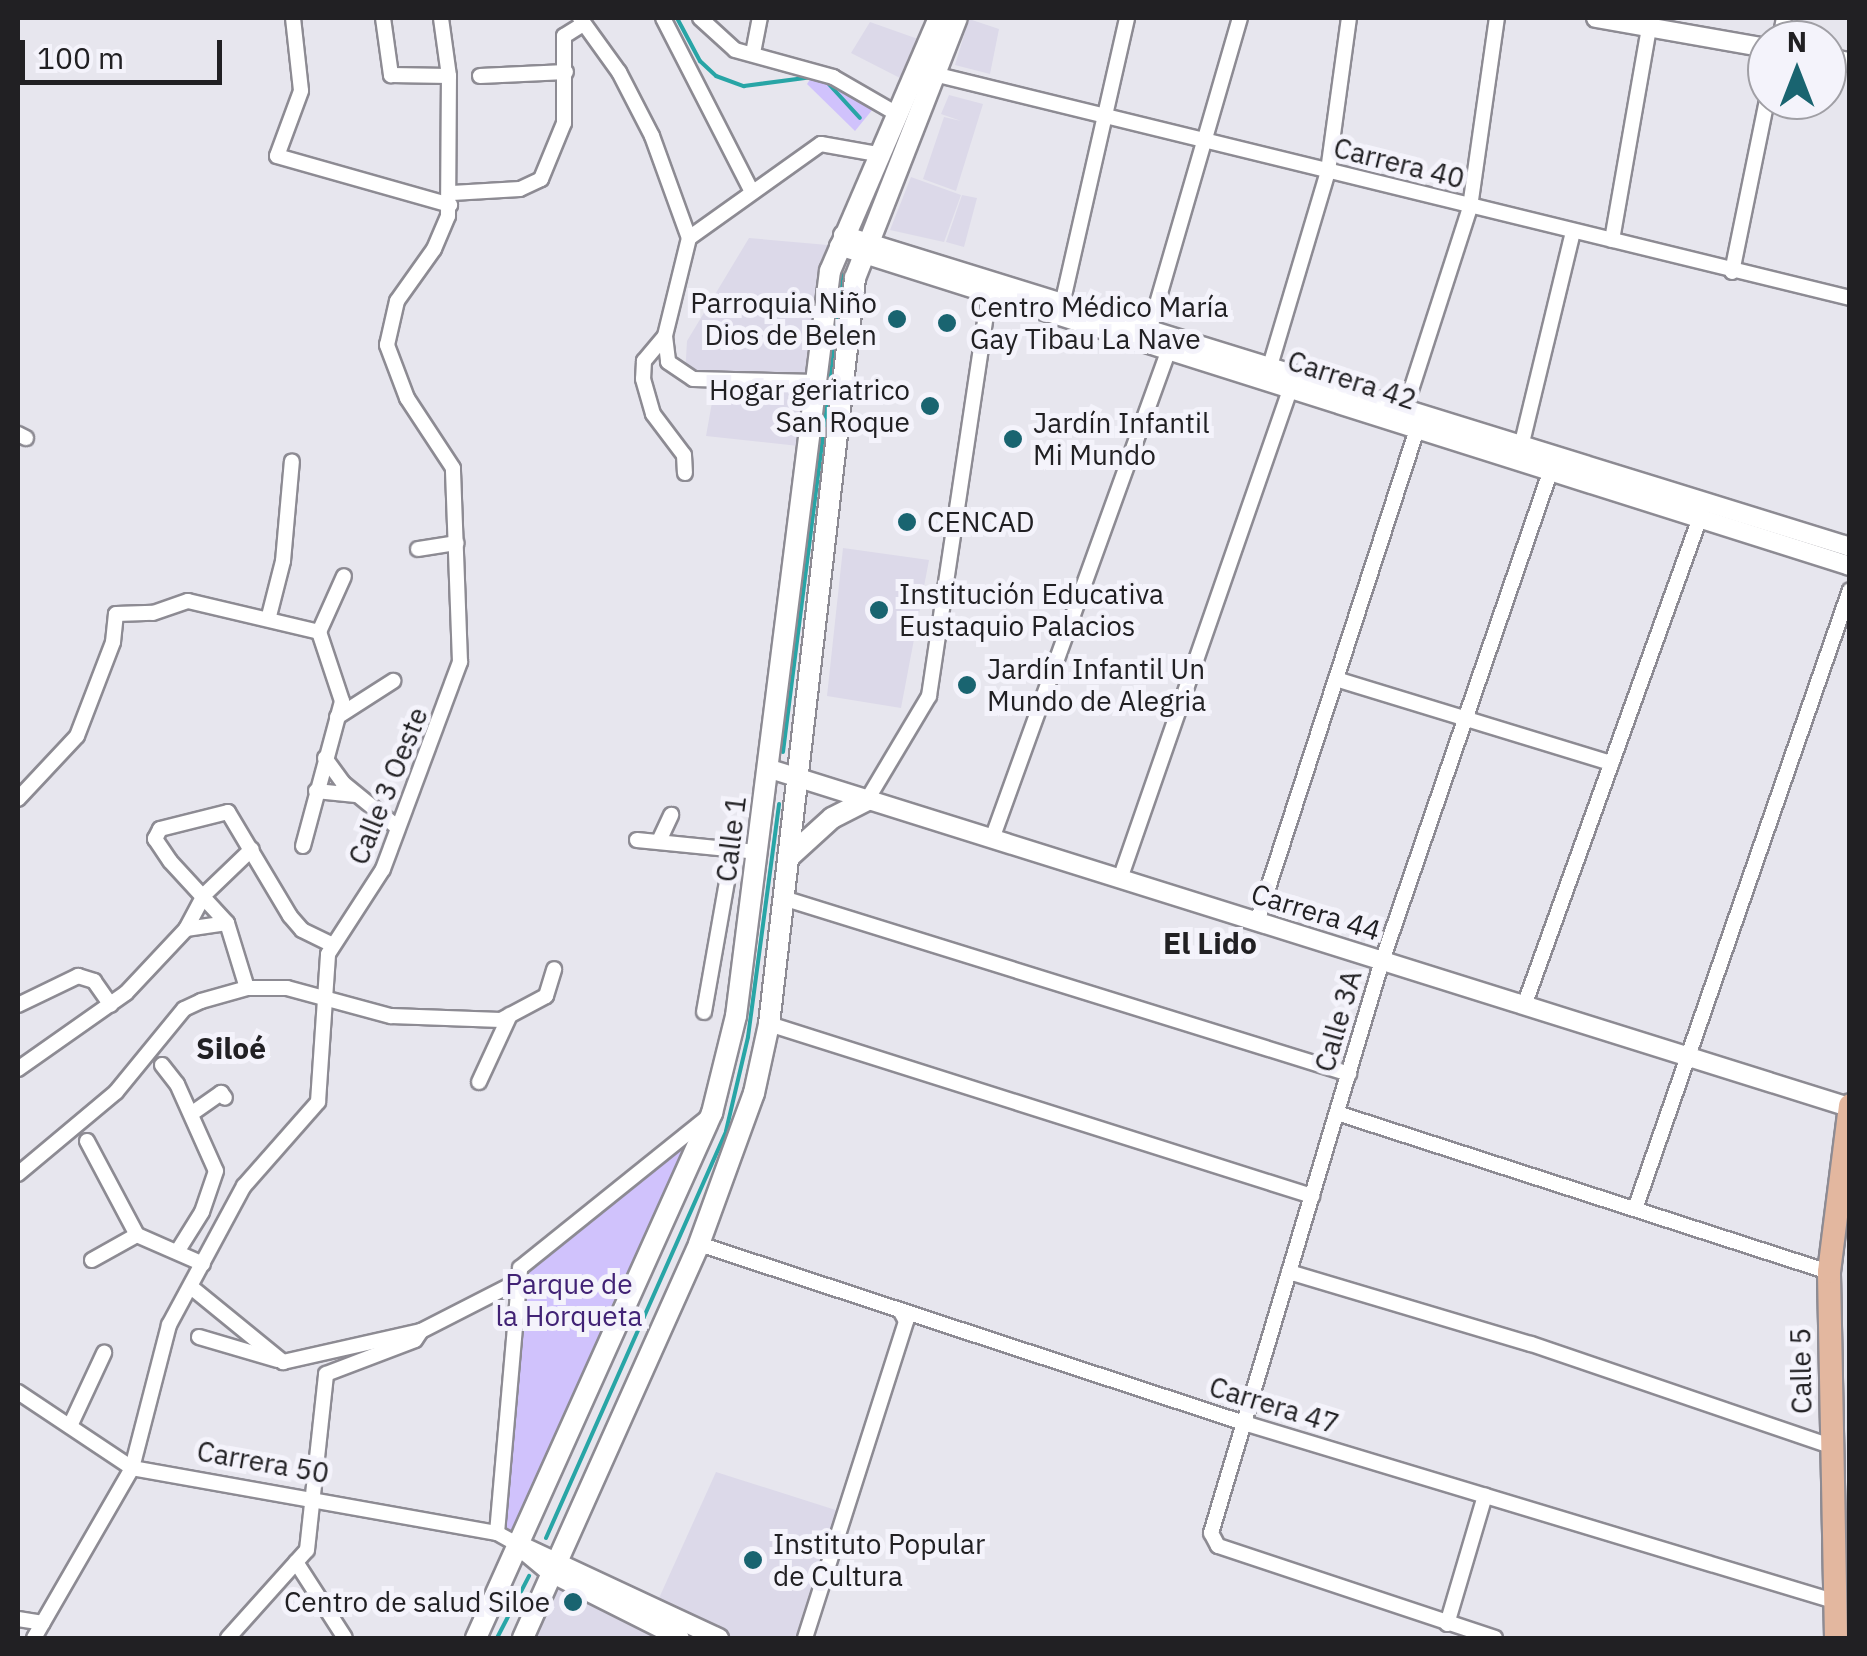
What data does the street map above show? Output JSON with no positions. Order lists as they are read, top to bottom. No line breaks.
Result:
{"streets":{"main road":["Calle 1","Calle 5"],"street":["Carrera 40","Carrera 42","Calle 3 Oeste","Carrera 44","Calle 3A","Carrera 47","Carrera 50"]},"crossings":[["Carrera 42","Calle 1"],["Carrera 42","Calle 3A"],["Calle 3 Oeste","Carrera 50"],["Calle 1","Carrera 44"],["Calle 1","Carrera 50"],["Carrera 44","Calle 3A"],["Carrera 44","Calle 5"],["Calle 3A","Carrera 47"],["Calle 5","Carrera 47"]],"districts":["El Lido","Siloé"],"parks":["Parque de la Horqueta"],"places":["Parroquia Niño Dios de Belen","Centro Médico María Gay Tibau La Nave","Hogar geriatrico San Roque","Jardín Infantil Mi Mundo","CENCAD","Institución Educativa Eustaquio Palacios","Jardín Infantil Un Mundo de Alegria","Instituto Popular de Cultura","Centro de salud Siloe"],"scale_bar":"100 m","north":"top"}
